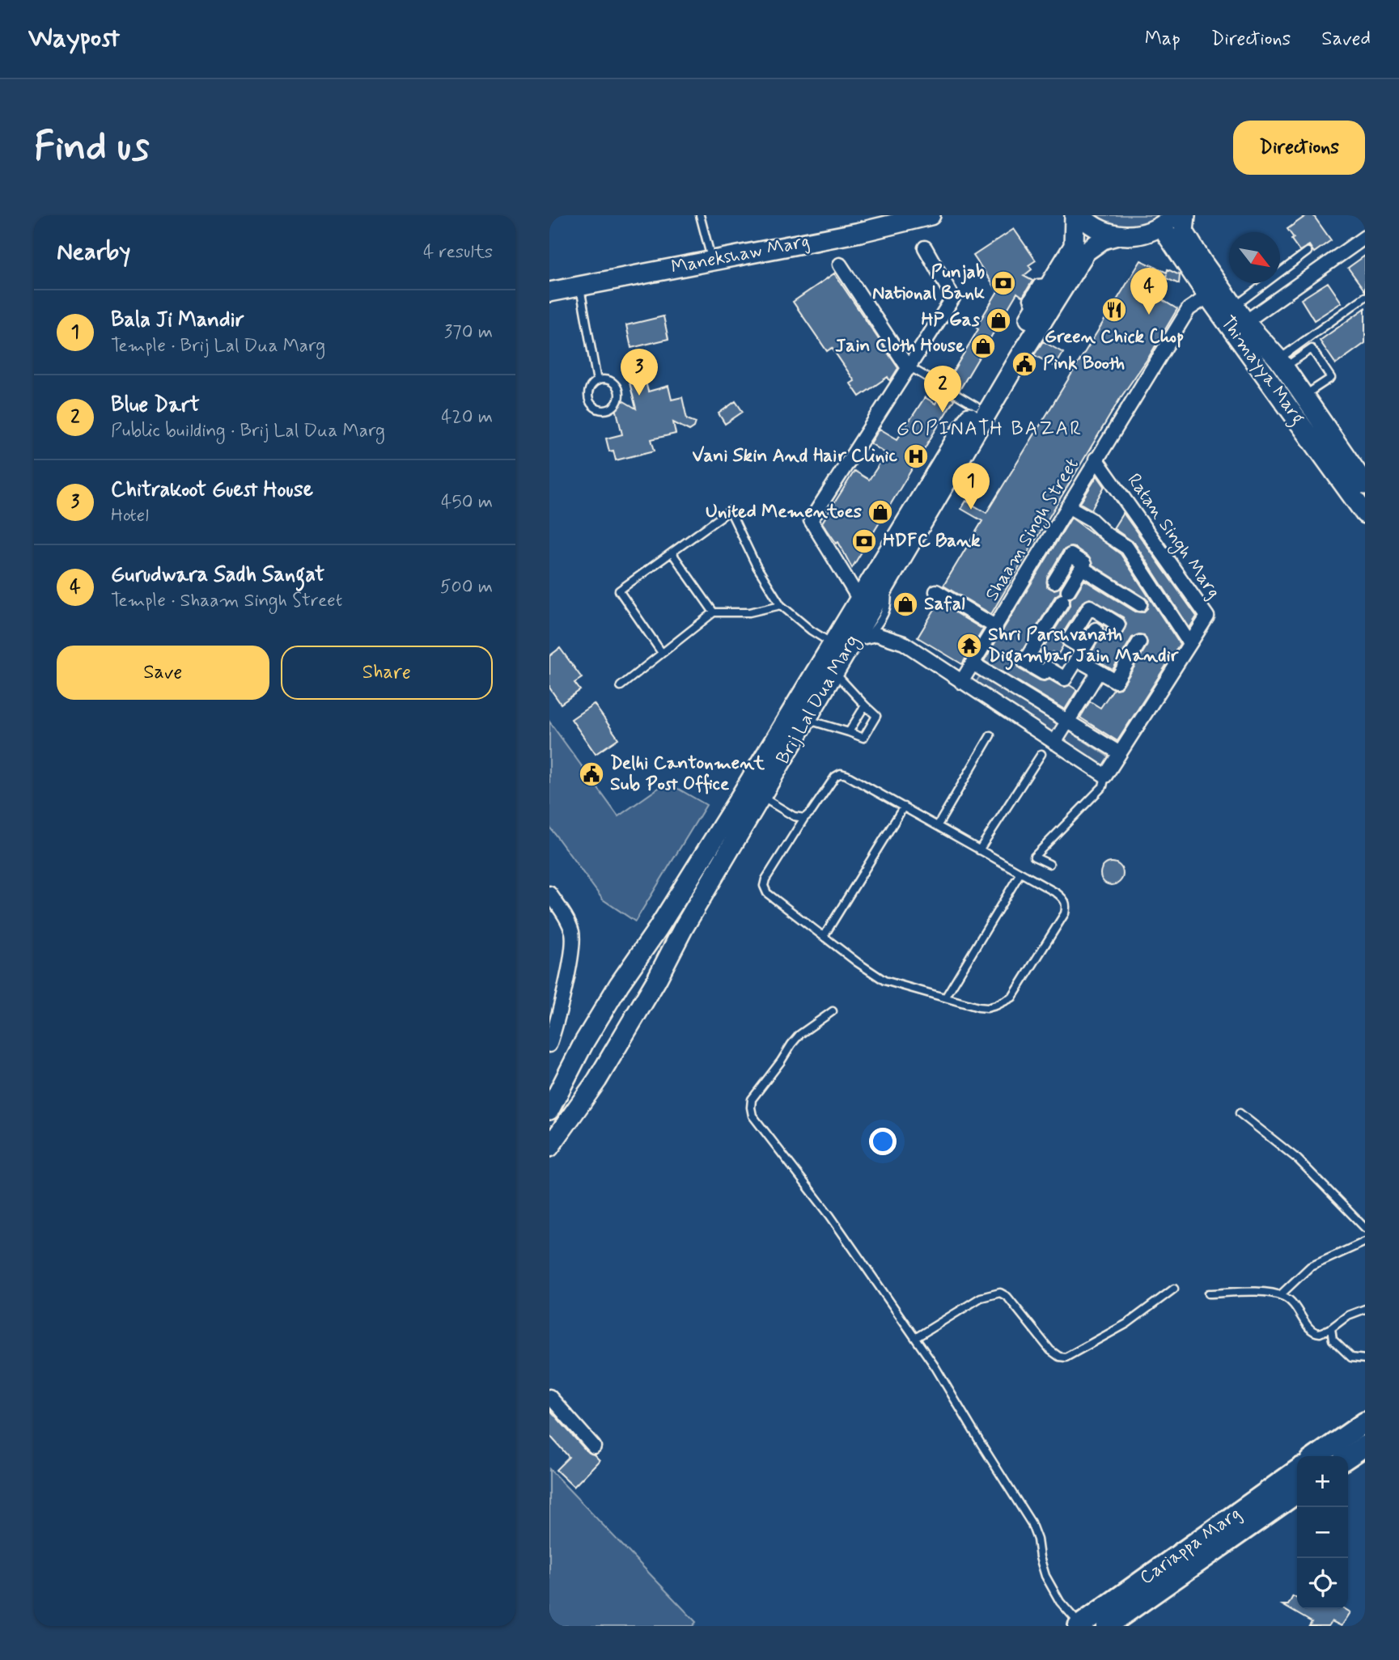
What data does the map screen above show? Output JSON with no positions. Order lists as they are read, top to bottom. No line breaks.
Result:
{"streets":{"main road":["Cariappa Marg"],"street":["Manekshaw Marg","Thimayya Marg","Shaam Singh Street","Ratan Singh Marg","Brij Lal Dua Marg"]},"crossings":[["Thimayya Marg","Shaam Singh Street"],["Shaam Singh Street","Ratan Singh Marg"]],"districts":["GOPINATH BAZAR"],"places":{"bank":["Punjab National Bank","HDFC Bank"],"restaurant":["Green Chick Chop"],"shop":["HP Gas","Jain Cloth House","United Mementoes","Safal"],"public building":["Pink Booth","Delhi Cantonment Sub Post Office"],"hospital":["Vani Skin And Hair Clinic"],"temple":["Shri Parshvanath Digambar Jain Mandir"]},"north":"bottom right","page":{"header":"Waypost","nav":["Map","Directions","Saved"],"buttons":["Directions",["Save","Share"]],"title":"Find us","heading":["Nearby","4 results"],"pins":["4","3","2","1"],"list":[{"mark":"1","name":"Bala Ji Mandir","note":"Temple · Brij Lal Dua Marg","value":"370 m"},{"mark":"2","name":"Blue Dart","note":"Public building · Brij Lal Dua Marg","value":"420 m"},{"mark":"3","name":"Chitrakoot Guest House","note":"Hotel","value":"450 m"},{"mark":"4","name":"Gurudwara Sadh Sangat","note":"Temple · Shaam Singh Street","value":"500 m"}],"map_buttons":["+","−"]}}
